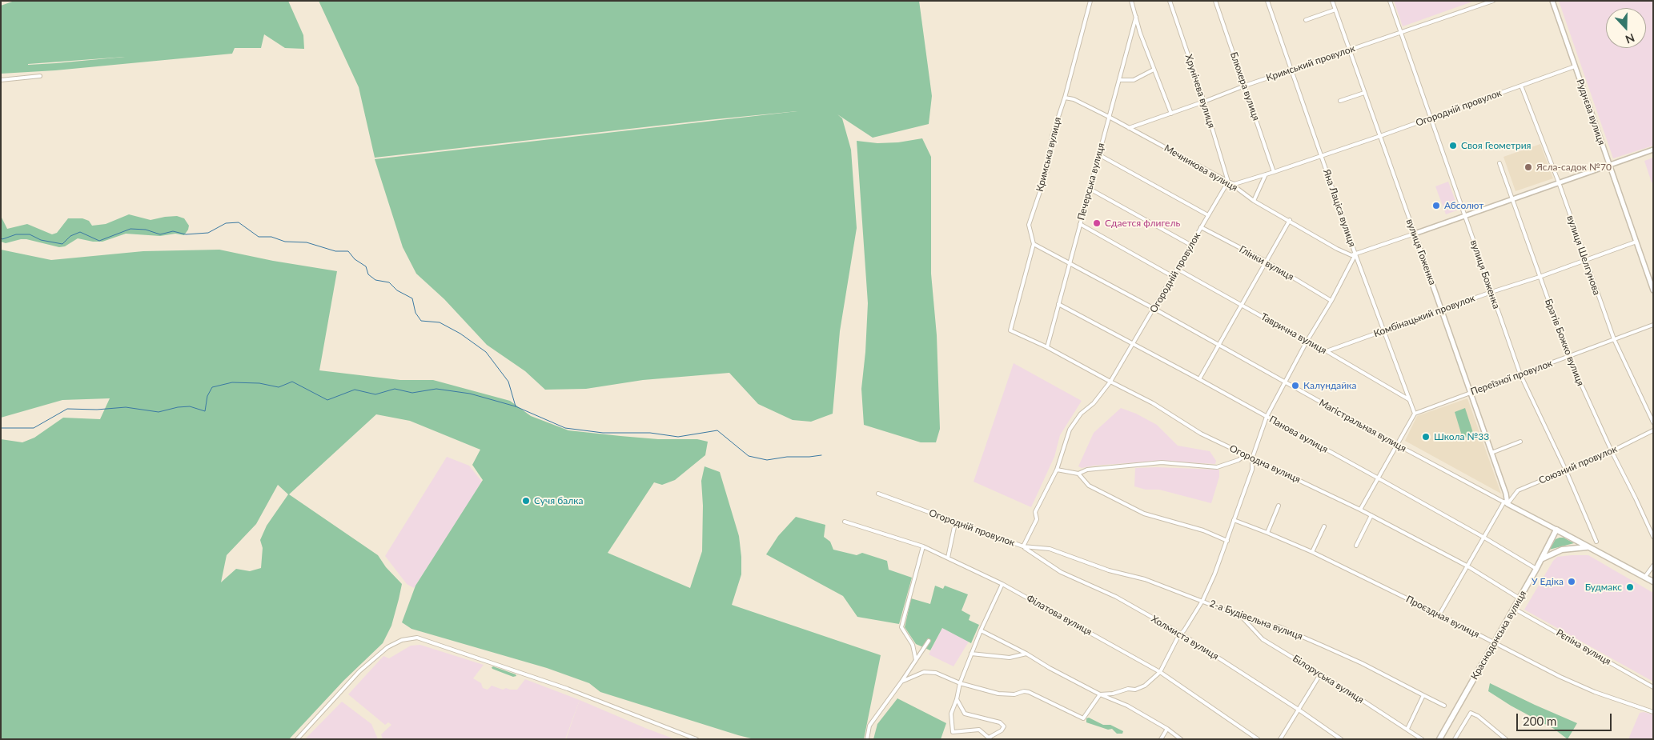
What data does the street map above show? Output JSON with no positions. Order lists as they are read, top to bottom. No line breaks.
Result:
{"streets":{"main road":["Магістральная вулиця","Краснодонська вулиця"],"street":["Кримський провулок","Блюхера вулиця","Хрунічева вулиця","Огородній провулок","Руднєва вулиця","Кримська вулиця","Мечникова вулиця","Печерська вулиця","Яна Лаціса вулиця","вулиця Гоженка","вулиця Шелгунова","Глінки вулиця","вулиця Боженка","Комбінацький провулок","Таврична вулиця","Братів Божко вулиця","Переїзної провулок","Панова вулиця","Огородна вулиця","Союзний провулок","Філатова вулиця","Проєздная вулиця","2-а Будівельна вулиця","Холмиста вулиця","Рєпіна вулиця","Білоруська вулиця"]},"crossings":[["Кримський провулок","Блюхера вулиця"],["Кримський провулок","Хрунічева вулиця"],["Кримський провулок","Мечникова вулиця"],["Кримський провулок","Яна Лаціса вулиця"],["Кримський провулок","вулиця Гоженка"],["Кримський провулок","вулиця Боженка"],["Блюхера вулиця","Огородній провулок"],["Хрунічева вулиця","Огородній провулок"],["Хрунічева вулиця","Мечникова вулиця"],["Огородній провулок","Руднєва вулиця"],["Огородній провулок","Мечникова вулиця"],["Огородній провулок","Яна Лаціса вулиця"],["Огородній провулок","вулиця Гоженка"],["Огородній провулок","вулиця Шелгунова"],["Огородній провулок","Глінки вулиця"],["Огородній провулок","вулиця Боженка"],["Огородній провулок","Таврична вулиця"],["Огородній провулок","Магістральная вулиця"],["Огородній провулок","Панова вулиця"],["Огородній провулок","Огородна вулиця"],["Огородній провулок","2-а Будівельна вулиця"],["Огородній провулок","Холмиста вулиця"],["Руднєва вулиця","Комбінацький провулок"],["Кримська вулиця","Мечникова вулиця"],["Кримська вулиця","Магістральная вулиця"],["Кримська вулиця","Огородна вулиця"],["Мечникова вулиця","Печерська вулиця"],["Мечникова вулиця","Яна Лаціса вулиця"],["Печерська вулиця","Магістральная вулиця"],["Печерська вулиця","Панова вулиця"],["Печерська вулиця","Огородна вулиця"],["Яна Лаціса вулиця","Комбінацький провулок"],["Яна Лаціса вулиця","Таврична вулиця"],["Яна Лаціса вулиця","Переїзної провулок"],["вулиця Гоженка","Комбінацький провулок"],["вулиця Гоженка","Переїзної провулок"],["вулиця Гоженка","Магістральная вулиця"],["вулиця Гоженка","Союзний провулок"],["вулиця Шелгунова","Комбінацький провулок"],["вулиця Шелгунова","Переїзної провулок"],["вулиця Боженка","Комбінацький провулок"],["вулиця Боженка","Переїзної провулок"],["вулиця Боженка","Союзний провулок"],["Комбінацький провулок","Таврична вулиця"],["Комбінацький провулок","Братів Божко вулиця"],["Братів Божко вулиця","Переїзної провулок"],["Братів Божко вулиця","Союзний провулок"],["Магістральная вулиця","Союзний провулок"],["Магістральная вулиця","Краснодонська вулиця"],["Панова вулиця","Союзний провулок"],["Панова вулиця","Краснодонська вулиця"],["Огородна вулиця","Союзний провулок"],["Огородна вулиця","Краснодонська вулиця"],["Союзний провулок","Проєздная вулиця"],["Проєздная вулиця","Краснодонська вулиця"],["2-а Будівельна вулиця","Холмиста вулиця"],["2-а Будівельна вулиця","Білоруська вулиця"],["Краснодонська вулиця","Рєпіна вулиця"]],"places":["Своя Геометрия","Ясла-садок №70","Абсолют","Сдается флигель","Калундайка","Школа №33","Сучя балка","У Едіка","Будмакс"],"scale_bar":"200 m","north":"bottom"}
